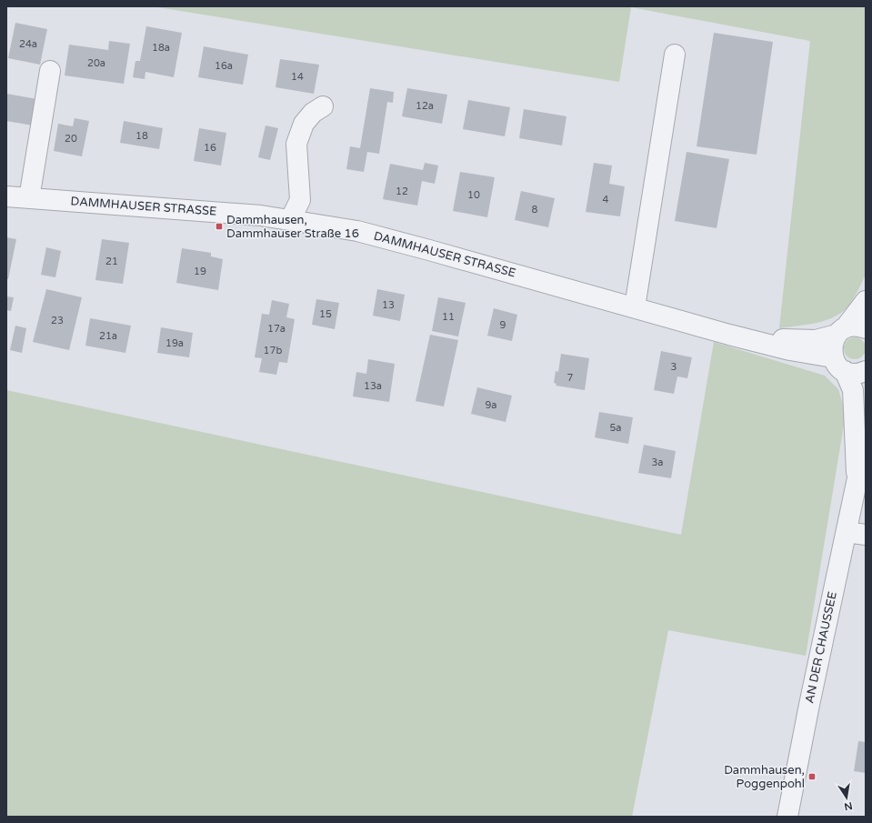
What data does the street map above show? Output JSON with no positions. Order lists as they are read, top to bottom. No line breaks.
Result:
{"streets":{"street":["DAMMHAUSER STRASSE","AN DER CHAUSSEE"]},"places":{"transit":["Dammhausen, Dammhauser Straße 16","Dammhausen, Poggenpohl"]},"house_numbers":["24a","18a","20a","16a","14","12a","18","20","16","12","10","4","8","21","19","13","15","11","23","9","17a","21a","19a","17b","3","7","13a","9a","5a","3a"],"north":"bottom"}
